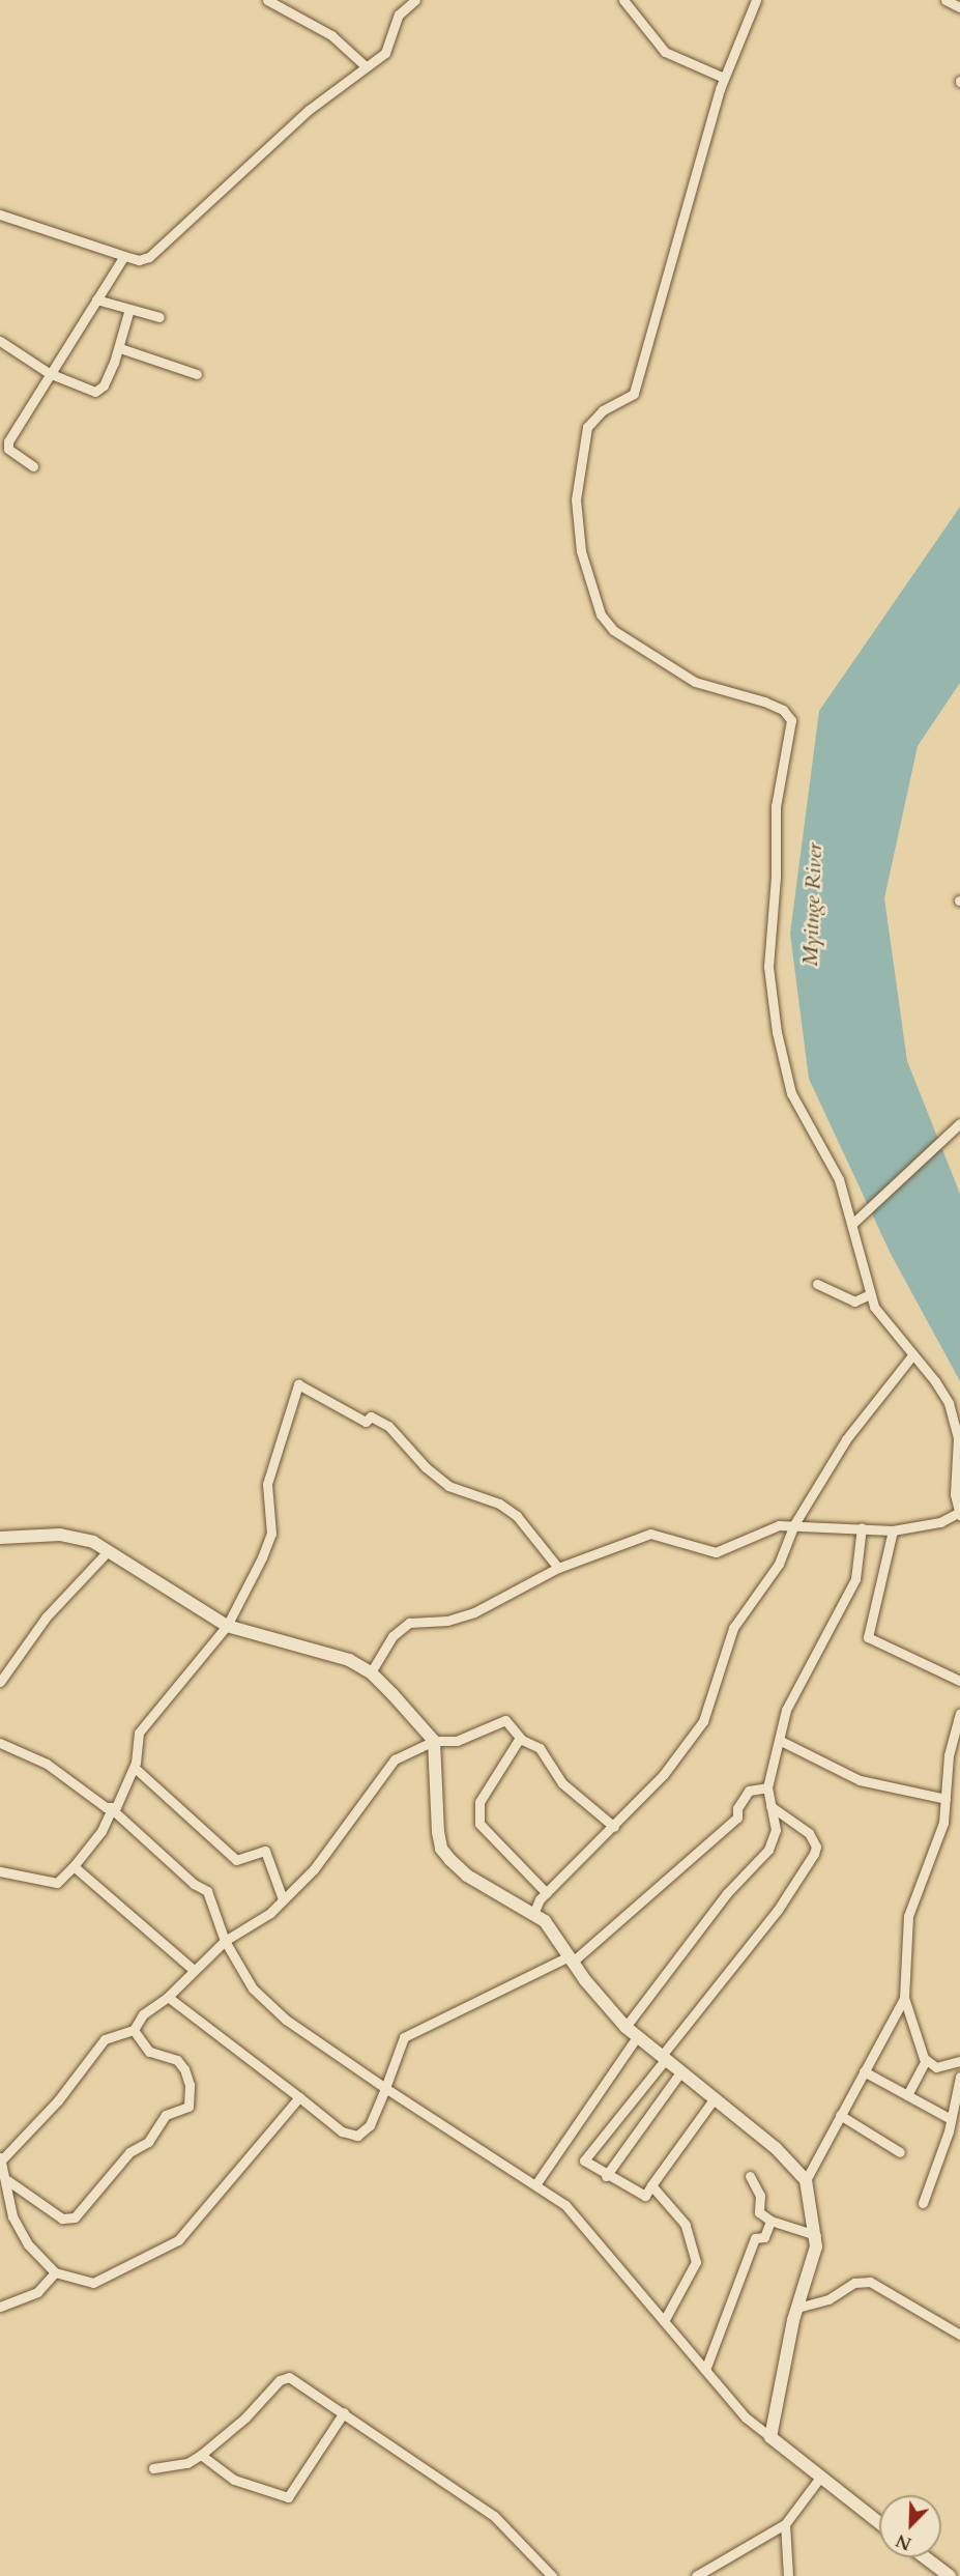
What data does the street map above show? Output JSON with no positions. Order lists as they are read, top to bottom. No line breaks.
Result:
{"water":["Myitnge River"],"north":"bottom left"}
